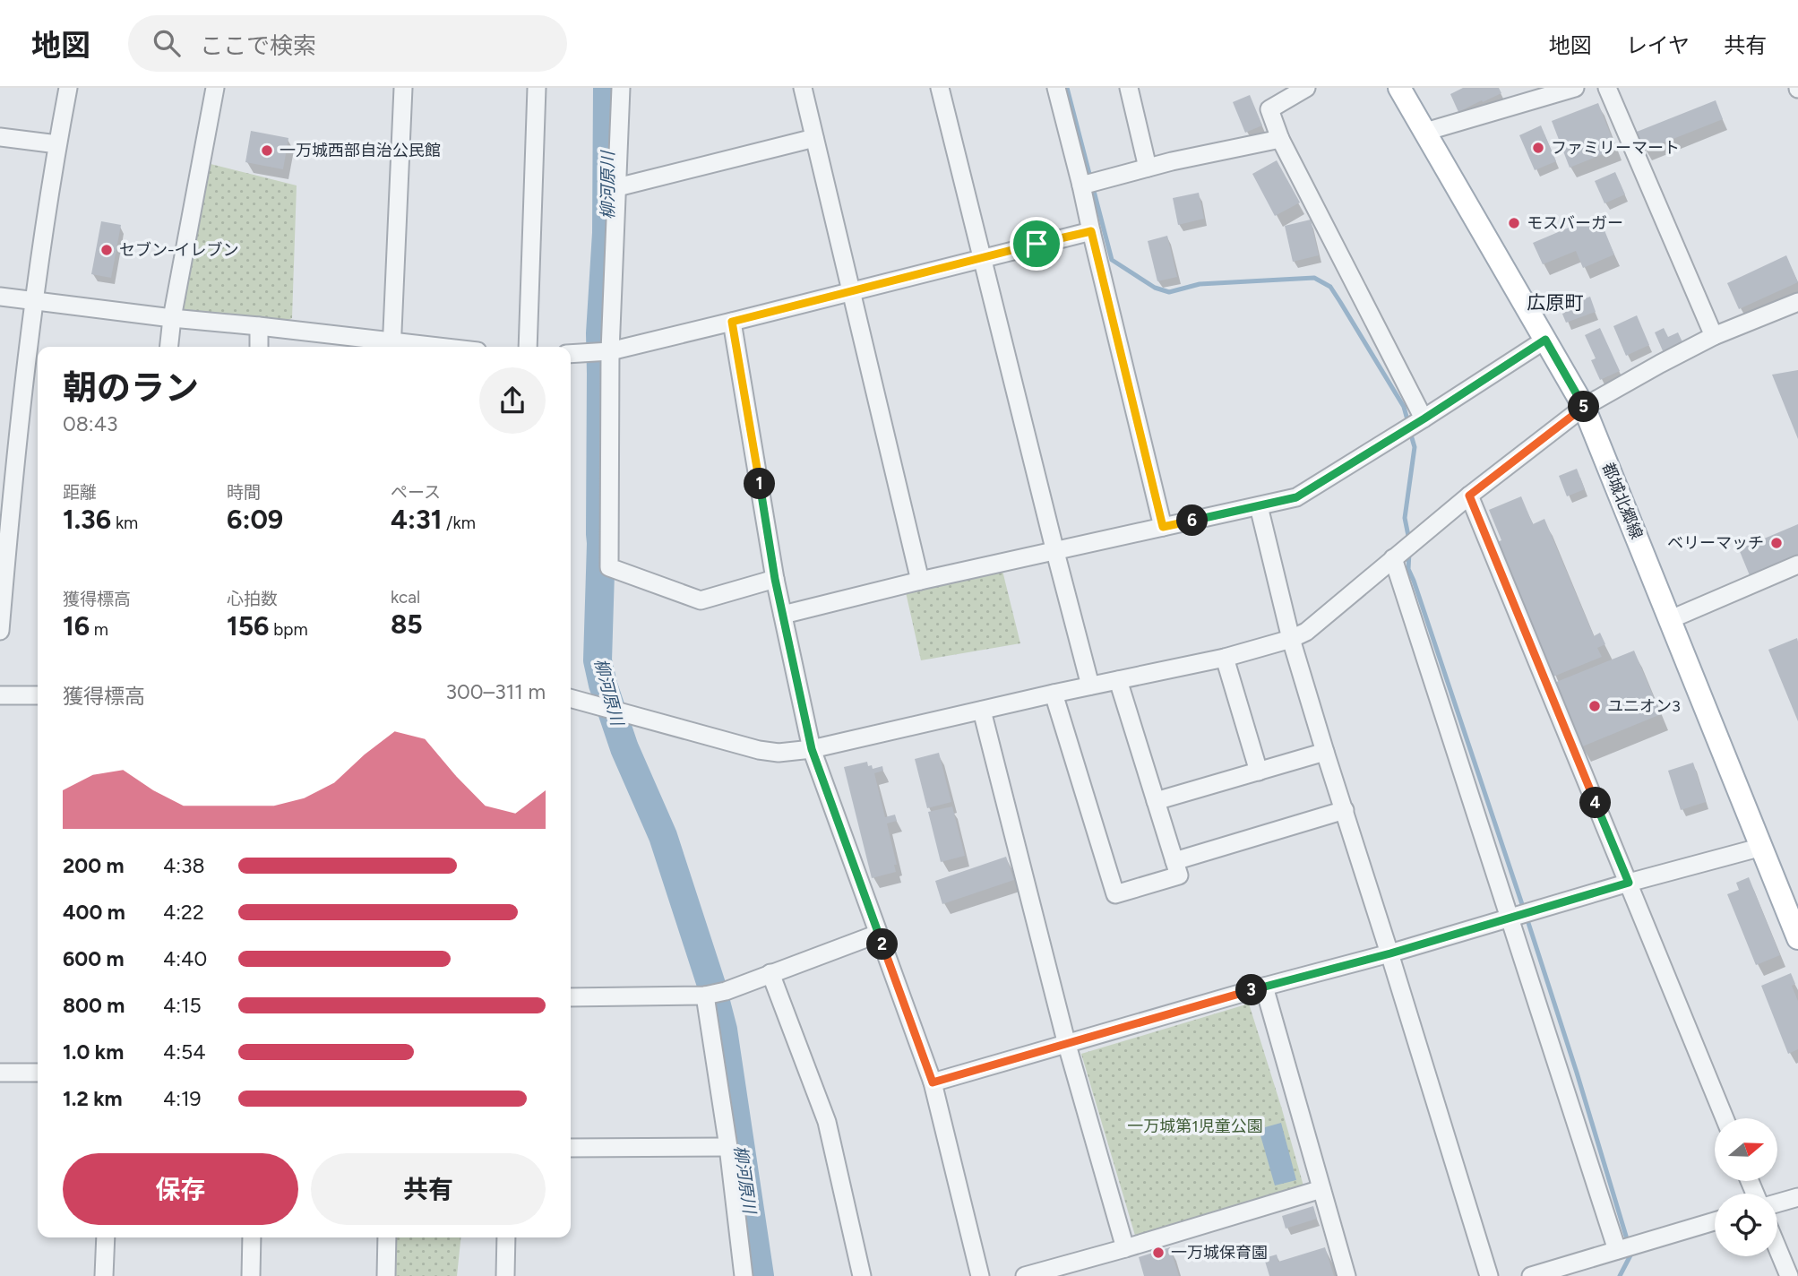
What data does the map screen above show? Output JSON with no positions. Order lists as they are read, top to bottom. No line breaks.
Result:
{"streets":{"main road":["都城北郷線"]},"districts":["広原町"],"water":["柳河原川"],"parks":["一万城第1児童公園"],"places":["ファミリーマート","一万城西部自治公民館","モスバーガー","セブン-イレブン","ベリーマッチ","ユニオン3","一万城保育園"],"north":"right","page":{"header":"地図","search":"ここで検索","nav":["地図","レイヤ","共有"],"heading":["朝のラン","08:43"],"pins":["5","1","6","4","2","3"],"stats":[["距離","1.36 km"],["時間","6:09"],["ペース","4:31 /km"],["獲得標高","16 m"],["心拍数","156 bpm"],["kcal","85"]],"chart":["獲得標高","300–311 m"],"list":[{"name":"200 m","note":"4:38"},{"name":"400 m","note":"4:22"},{"name":"600 m","note":"4:40"},{"name":"800 m","note":"4:15"},{"name":"1.0 km","note":"4:54"},{"name":"1.2 km","note":"4:19"}],"buttons":["保存","共有"]}}
